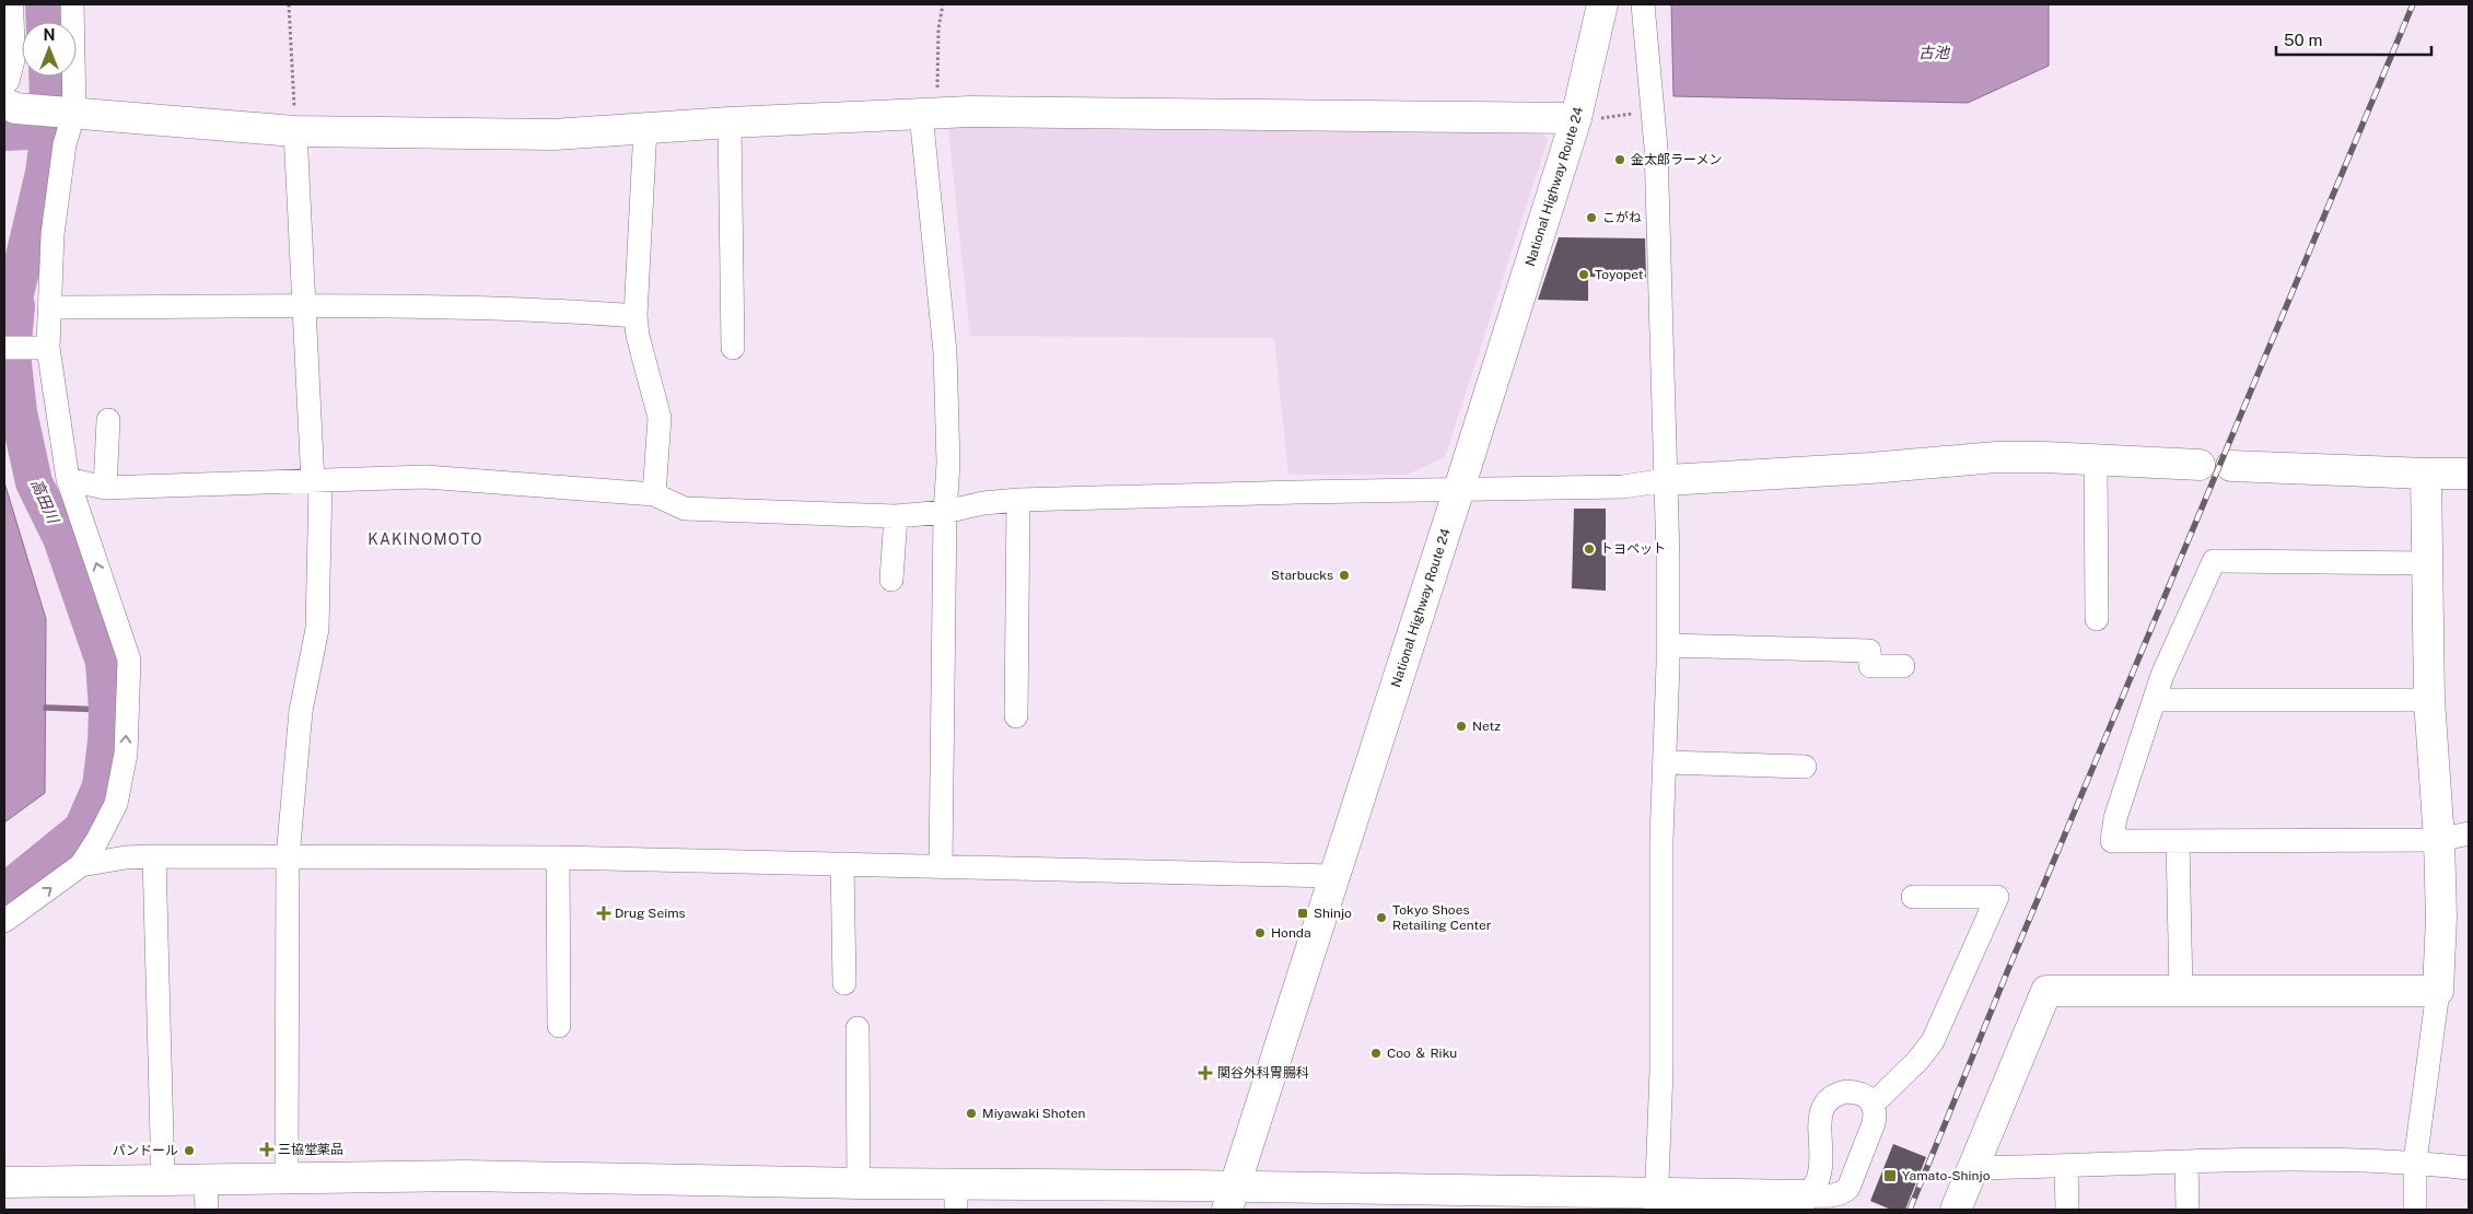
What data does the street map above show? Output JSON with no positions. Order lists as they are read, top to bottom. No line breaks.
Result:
{"streets":{"main road":["National Highway Route 24"]},"districts":["KAKINOMOTO"],"water":["古池","高田川"],"places":{"other":["金太郎ラーメン","こがね","Toyopet","トヨペット","Starbucks","Netz","Tokyo Shoes Retailing Center","Honda","Coo ＆ Riku","Miyawaki Shoten","パンドール"],"health":["Drug Seims","関谷外科胃腸科","三協堂薬品"],"transit":["Shinjo","Yamato-Shinjo"]},"scale_bar":"50 m","north":"top"}
